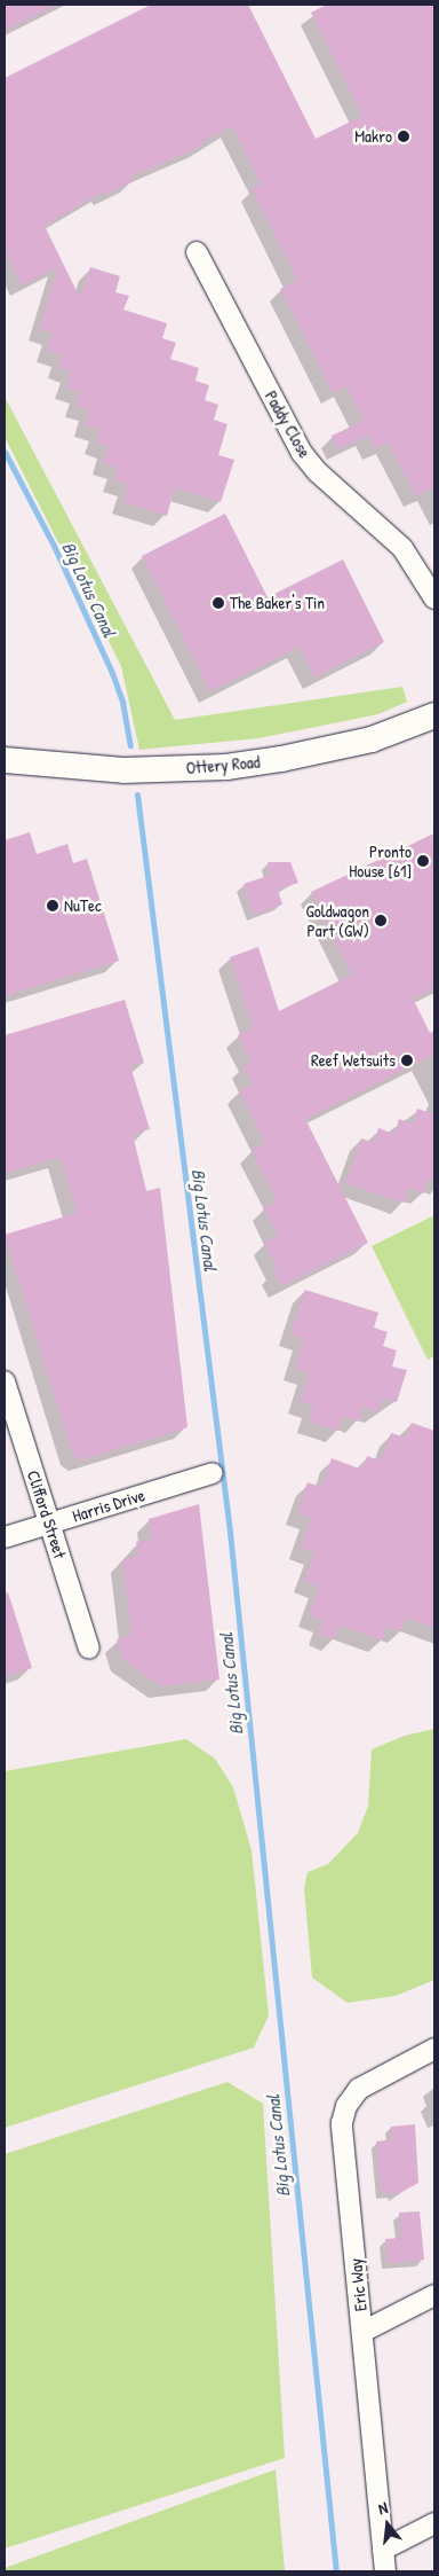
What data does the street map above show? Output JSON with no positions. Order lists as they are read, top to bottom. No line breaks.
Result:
{"streets":{"street":["Paddy Close","Ottery Road","Harris Drive","Clifford Street","Eric Way"]},"crossings":[["Harris Drive","Clifford Street"]],"water":["Big Lotus Canal"],"places":["Makro","The Baker's Tin","Pronto House [61]","NuTec","Goldwagon Part (GW)","Reef Wetsuits"],"north":"top"}
